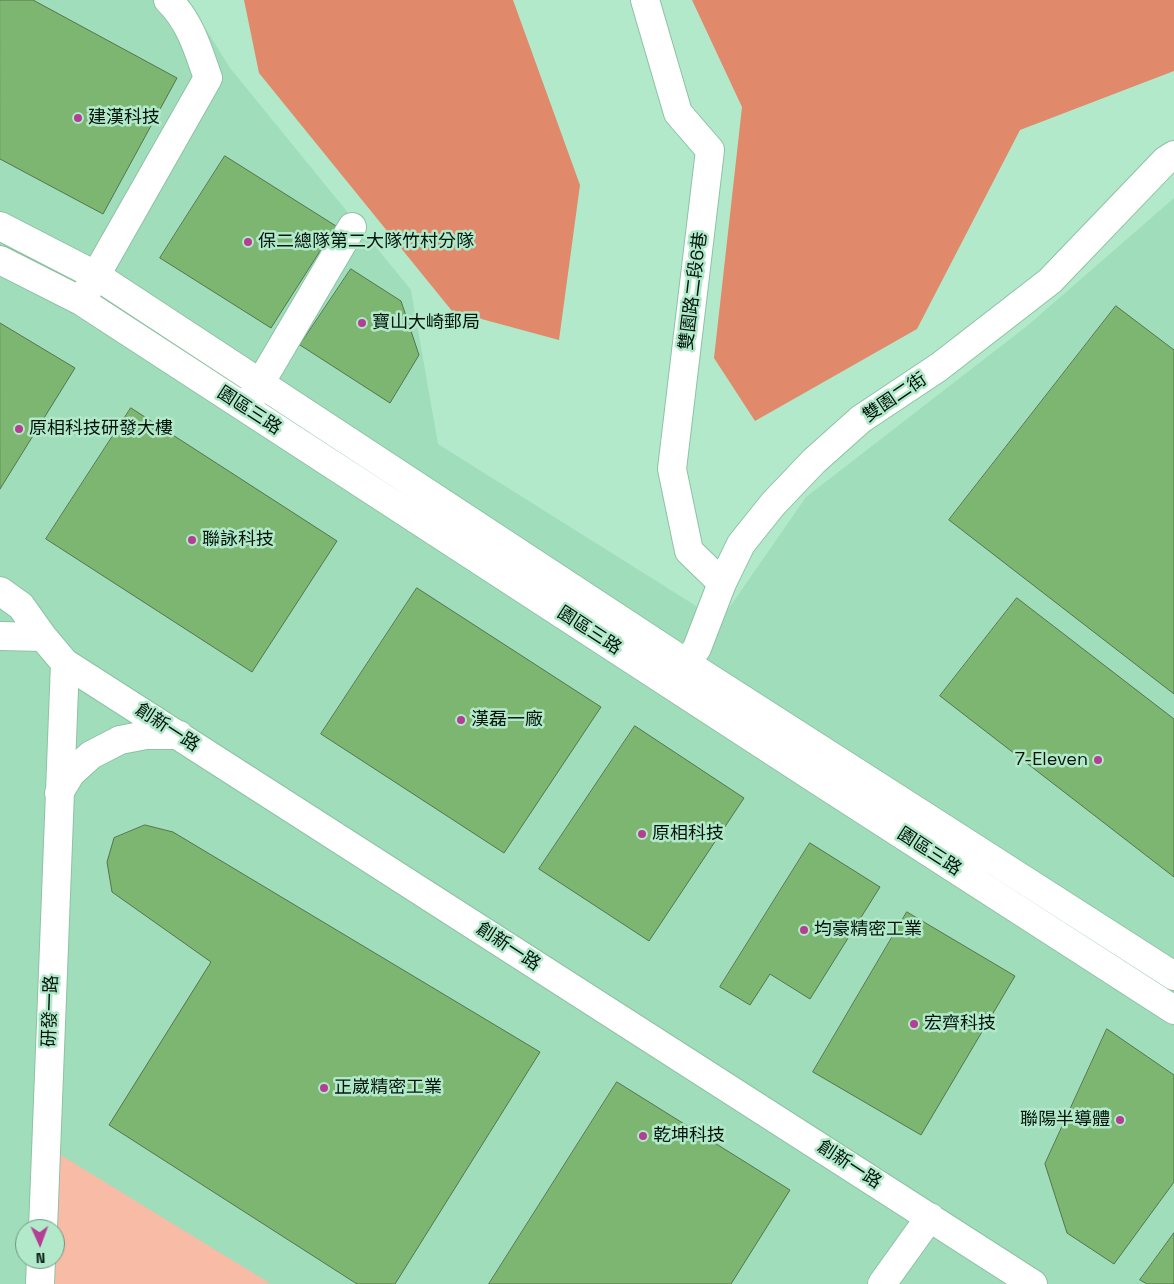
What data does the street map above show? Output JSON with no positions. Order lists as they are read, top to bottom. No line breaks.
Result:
{"streets":{"street":["雙園路二段6巷","雙園二街","園區三路","創新一路","研發一路"]},"crossings":[["雙園路二段6巷","雙園二街"],["雙園二街","園區三路"],["創新一路","研發一路"]],"places":["建漢科技","保二總隊第二大隊竹村分隊","寶山大崎郵局","原相科技研發大樓","聯詠科技","漢磊一廠","7-Eleven","原相科技","均豪精密工業","宏齊科技","正崴精密工業","聯陽半導體","乾坤科技"],"north":"bottom"}
